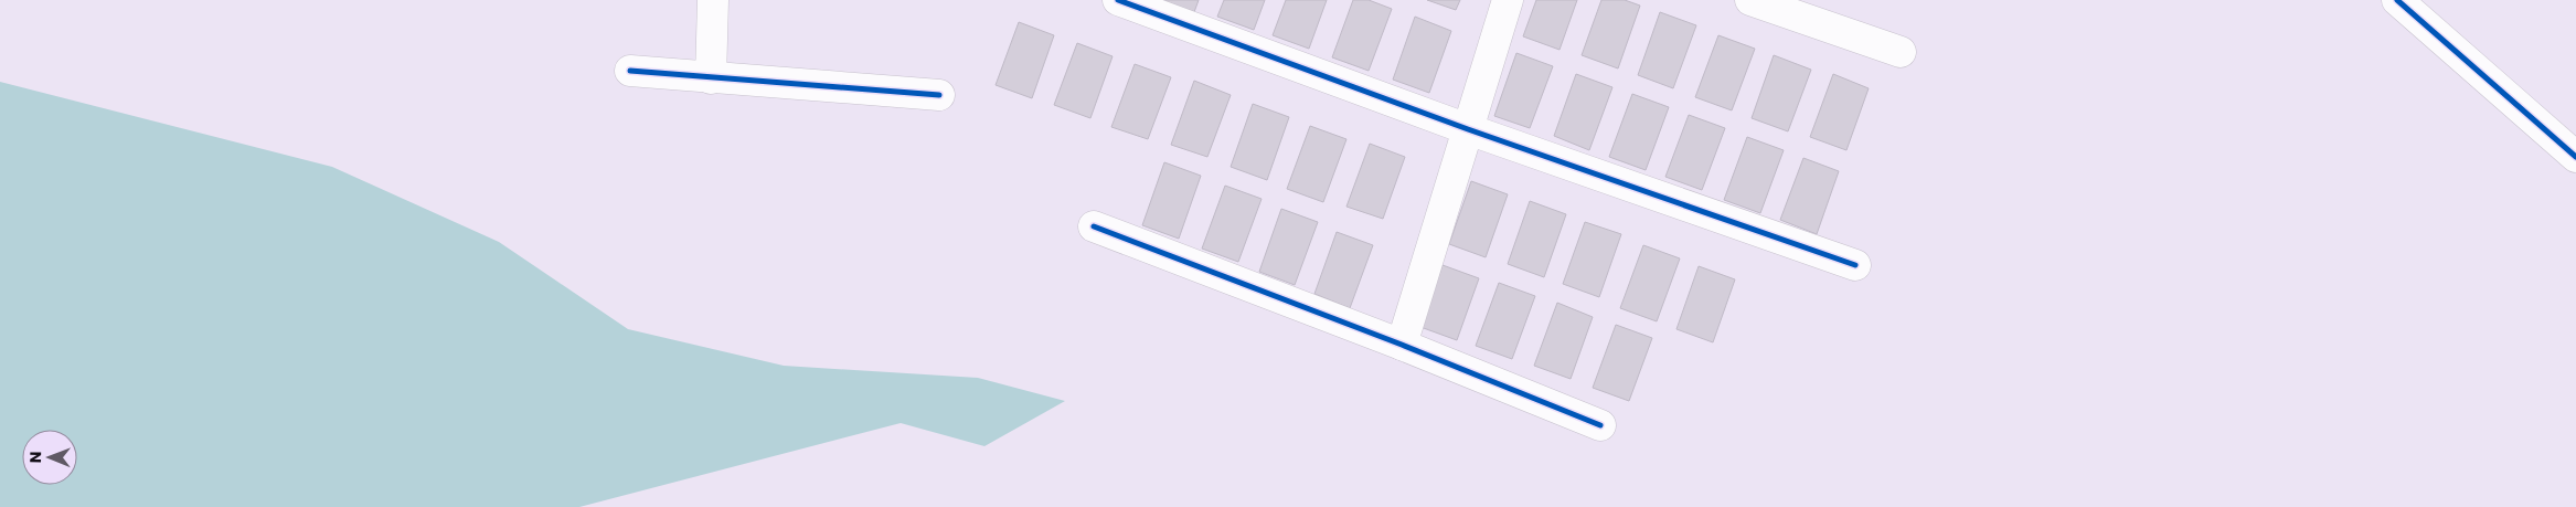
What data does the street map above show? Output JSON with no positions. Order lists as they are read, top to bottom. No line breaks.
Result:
{"north":"left"}
